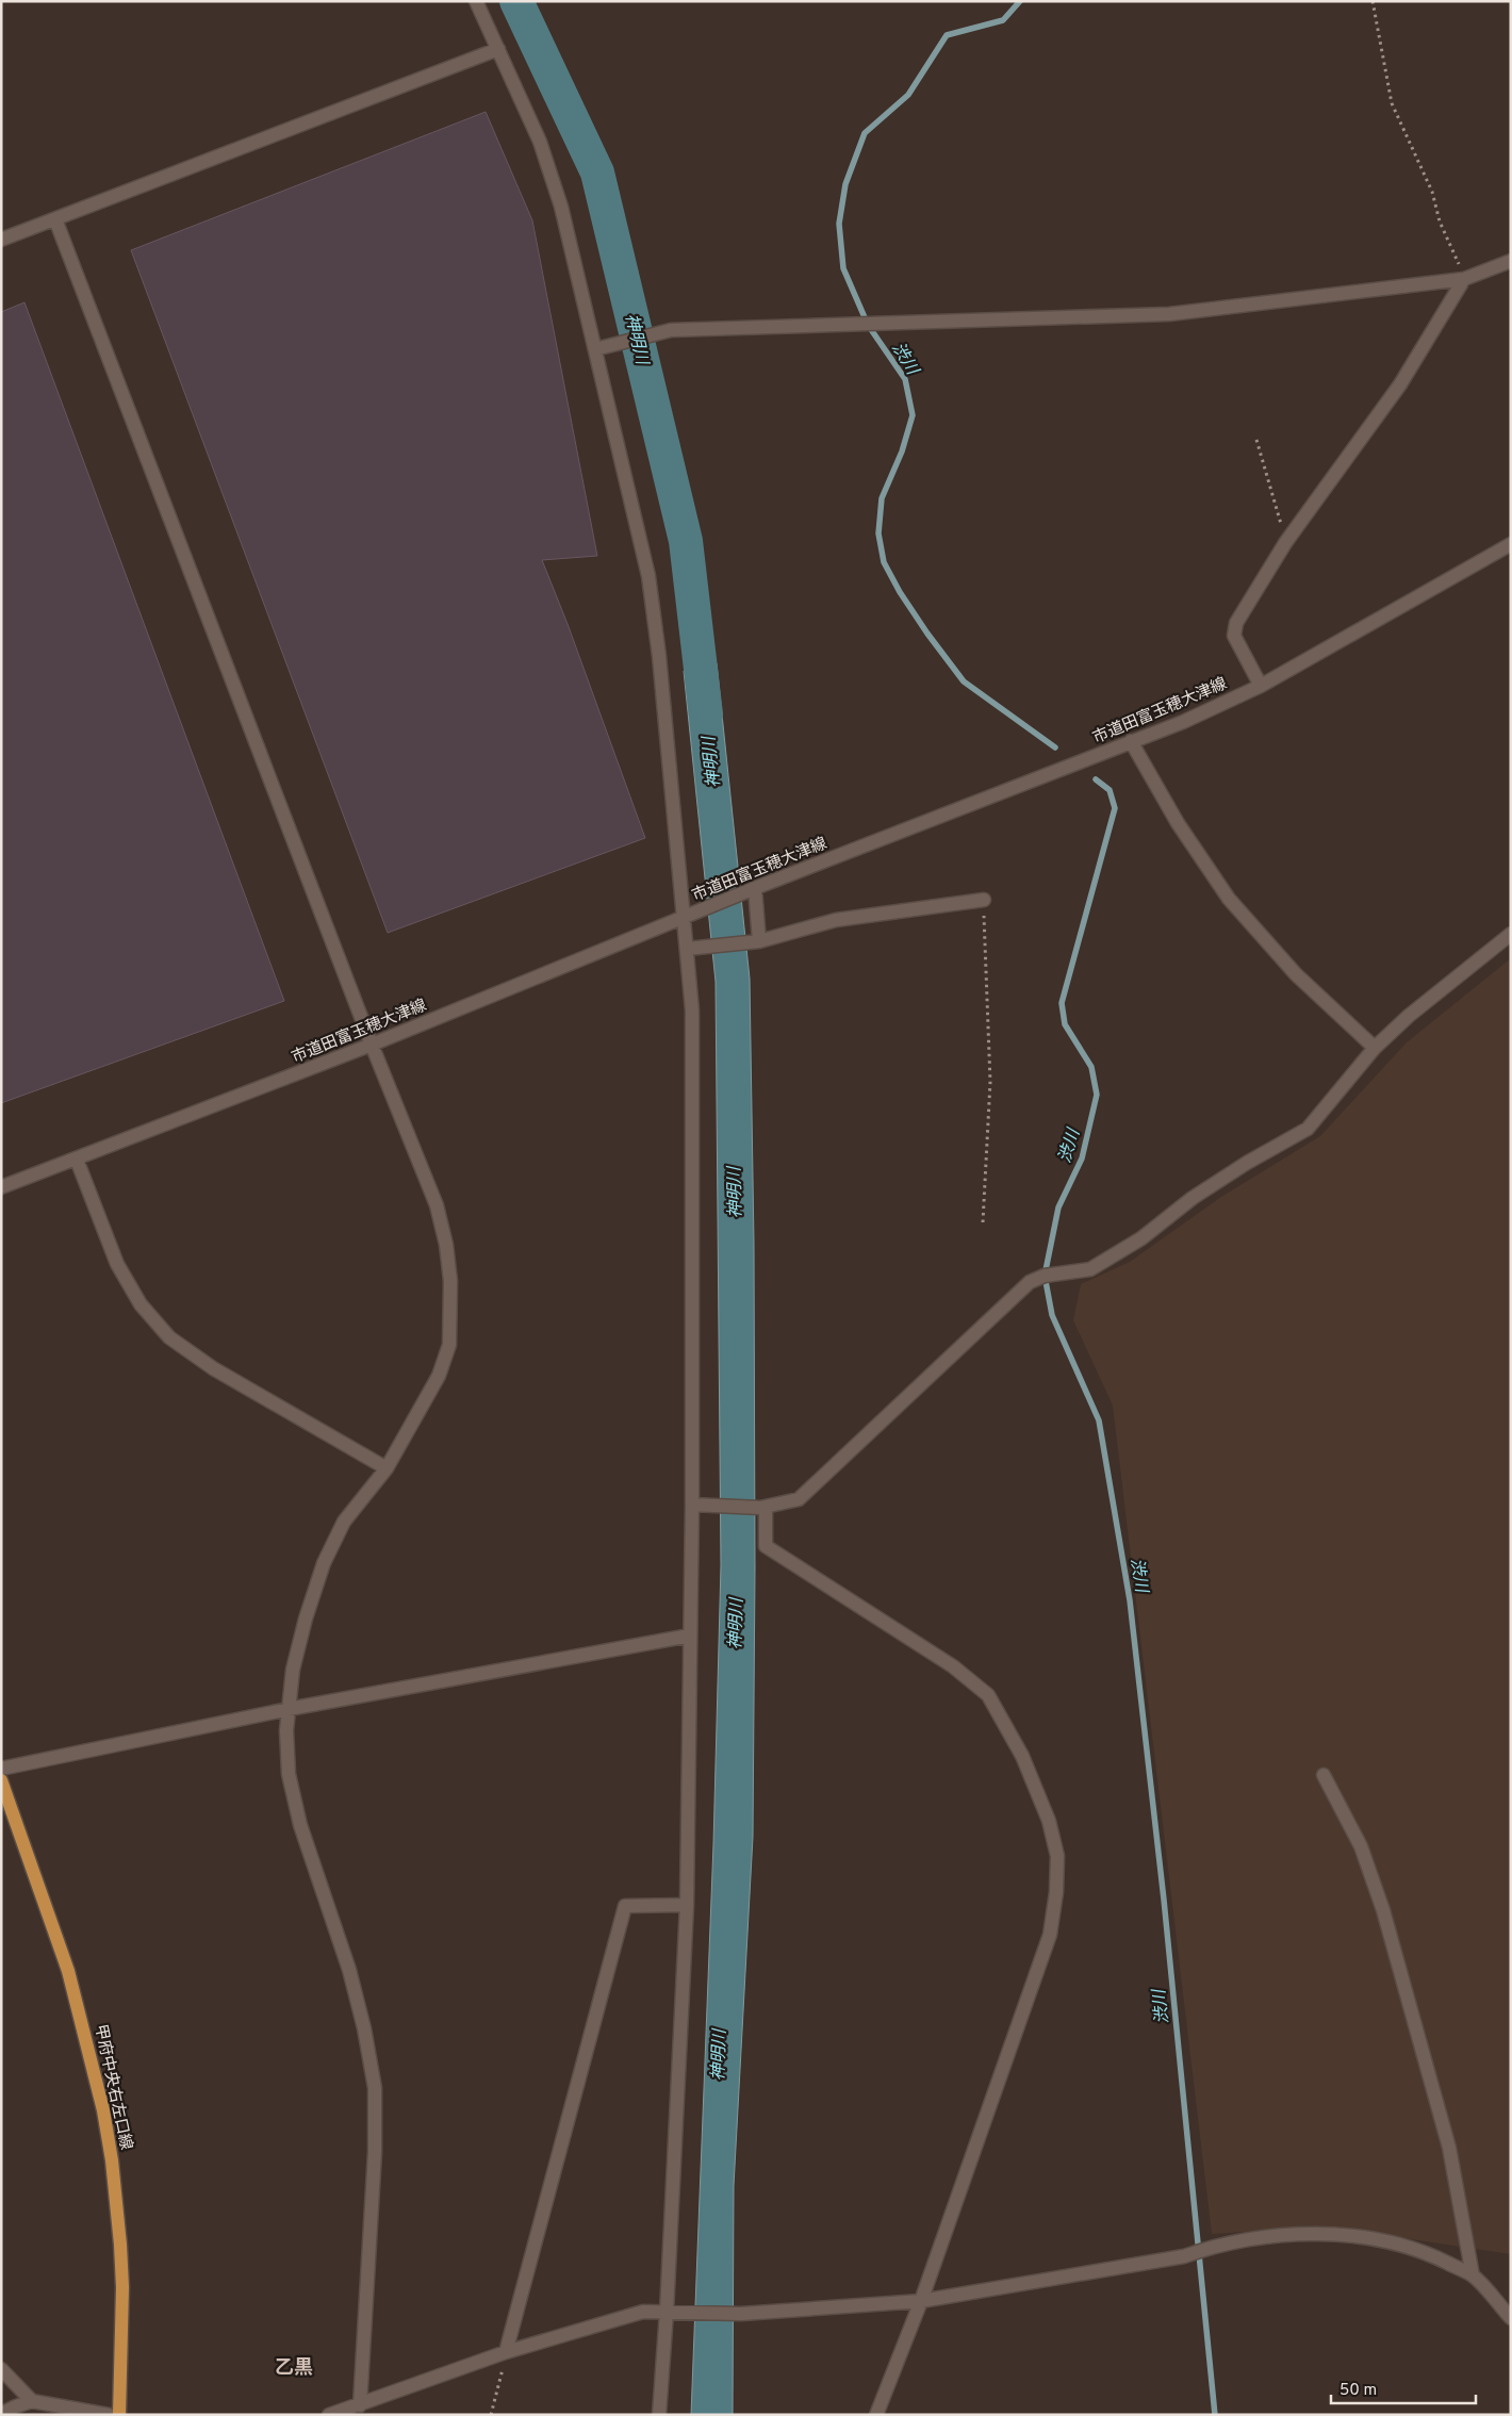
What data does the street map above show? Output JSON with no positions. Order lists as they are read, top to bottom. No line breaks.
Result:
{"streets":{"main road":["甲府中央右左口線"],"street":["市道田富玉穂大津線"]},"districts":["乙黒"],"water":["神明川","渋川"],"scale_bar":"50 m"}
